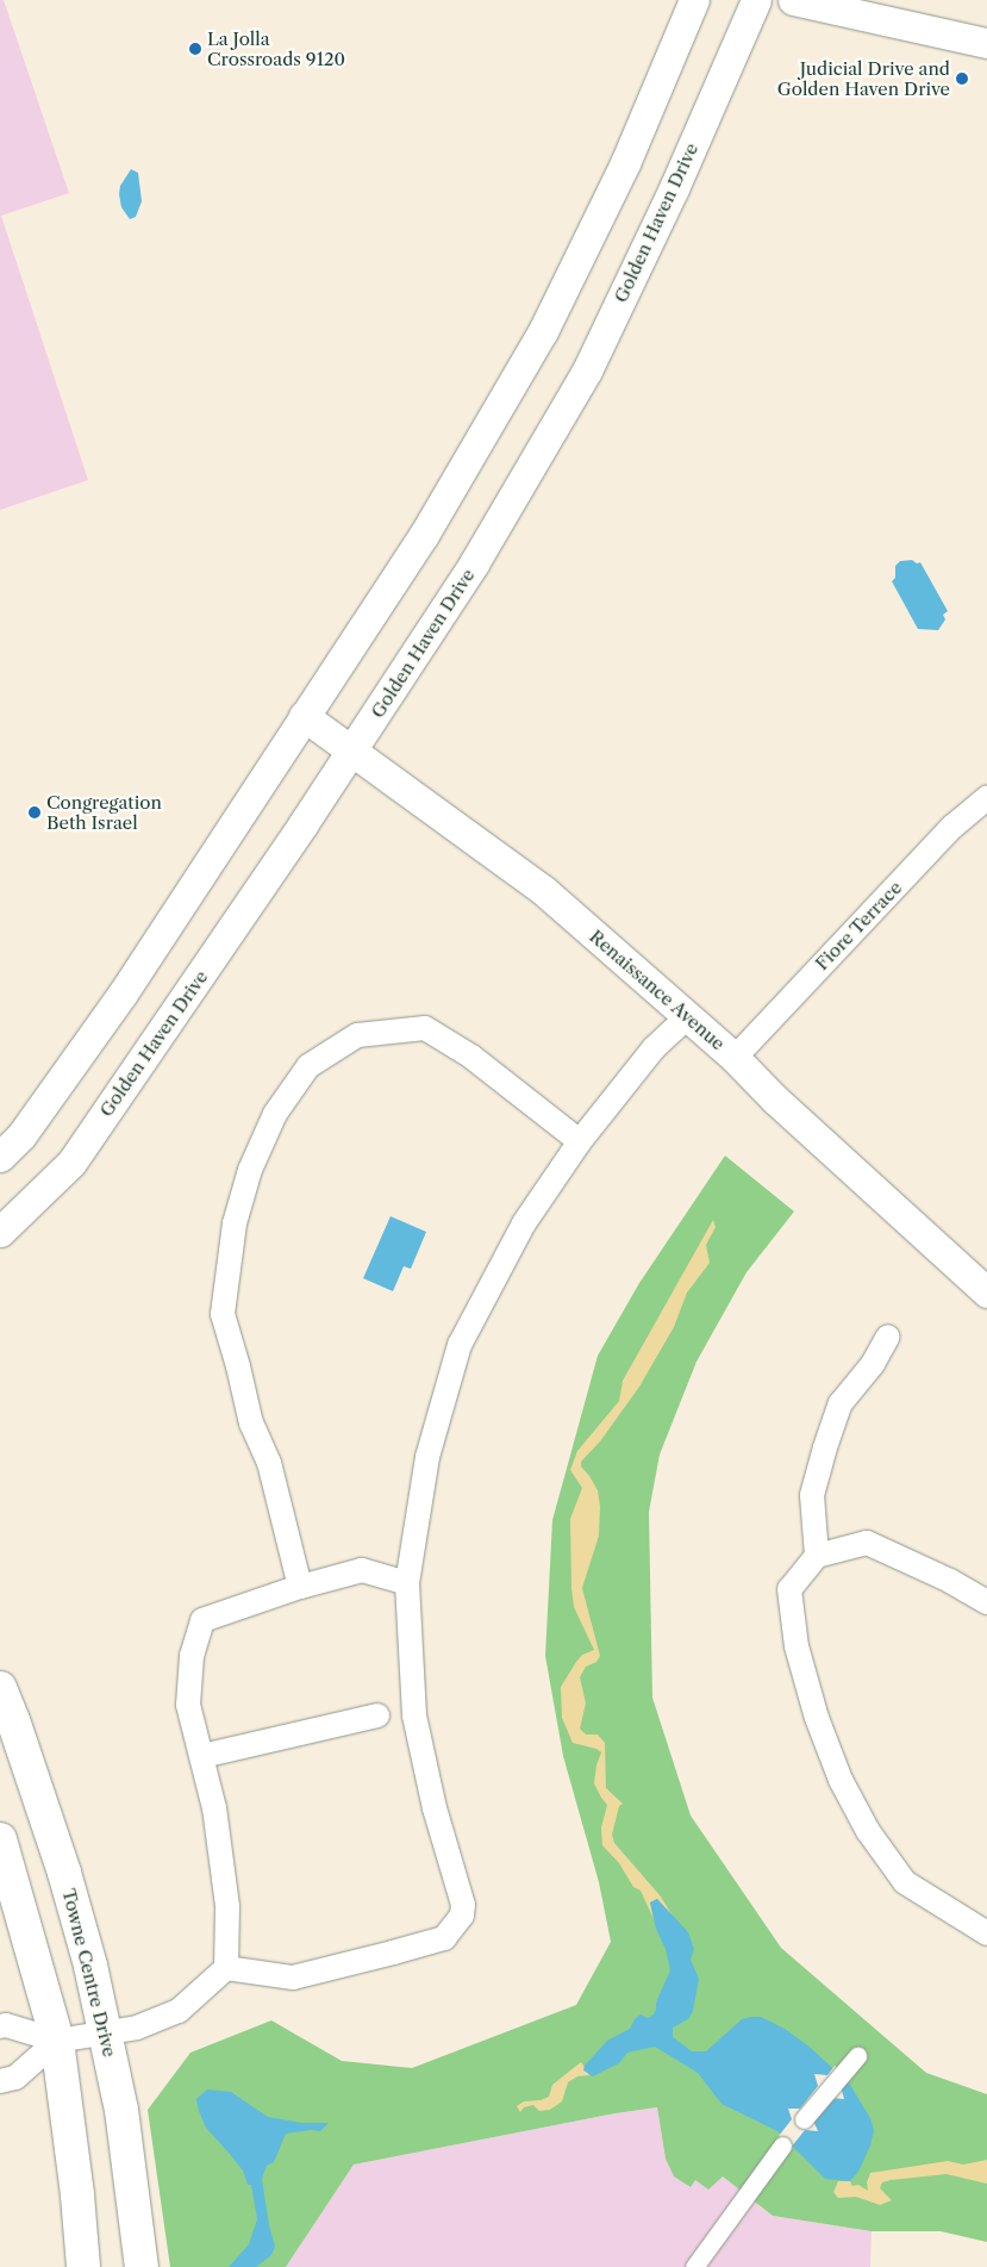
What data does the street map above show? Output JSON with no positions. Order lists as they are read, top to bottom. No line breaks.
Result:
{"streets":{"main road":["Towne Centre Drive"],"street":["Golden Haven Drive","Fiore Terrace","Renaissance Avenue"]},"crossings":[["Golden Haven Drive","Renaissance Avenue"],["Fiore Terrace","Renaissance Avenue"]],"places":["La Jolla Crossroads 9120","Judicial Drive and Golden Haven Drive","Congregation Beth Israel"]}
